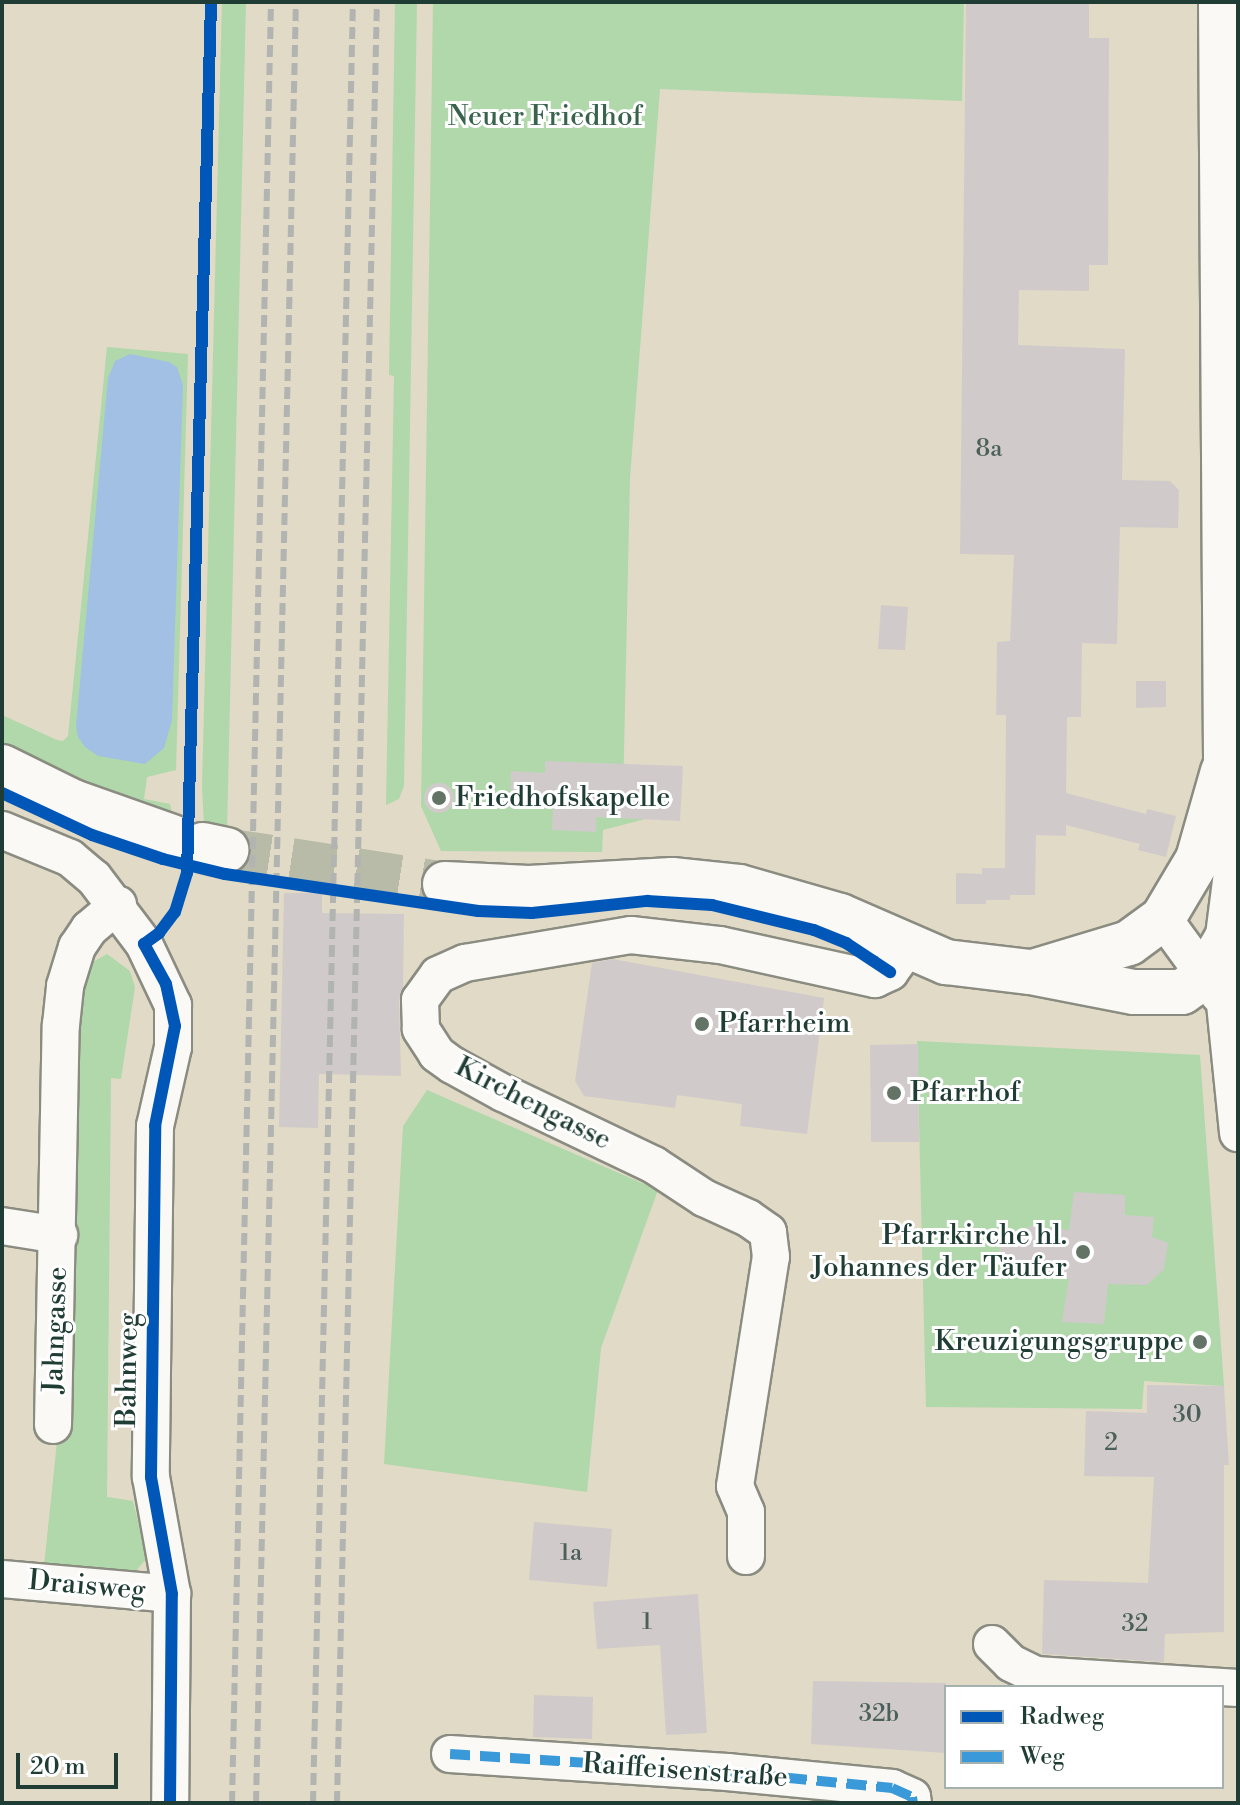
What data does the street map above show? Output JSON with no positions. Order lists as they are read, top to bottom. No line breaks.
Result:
{"streets":{"street":["Kirchengasse","Jahngasse","Bahnweg","Draisweg","Raiffeisenstraße"]},"crossings":[["Jahngasse","Bahnweg"],["Bahnweg","Draisweg"]],"parks":["Neuer Friedhof"],"places":["Friedhofskapelle","Pfarrheim","Pfarrhof","Pfarrkirche hl. Johannes der Täufer","Kreuzigungsgruppe"],"house_numbers":["8a","30","2","1a","1","32","32b"],"legend":["Radweg","Weg"],"scale_bar":"20 m"}
